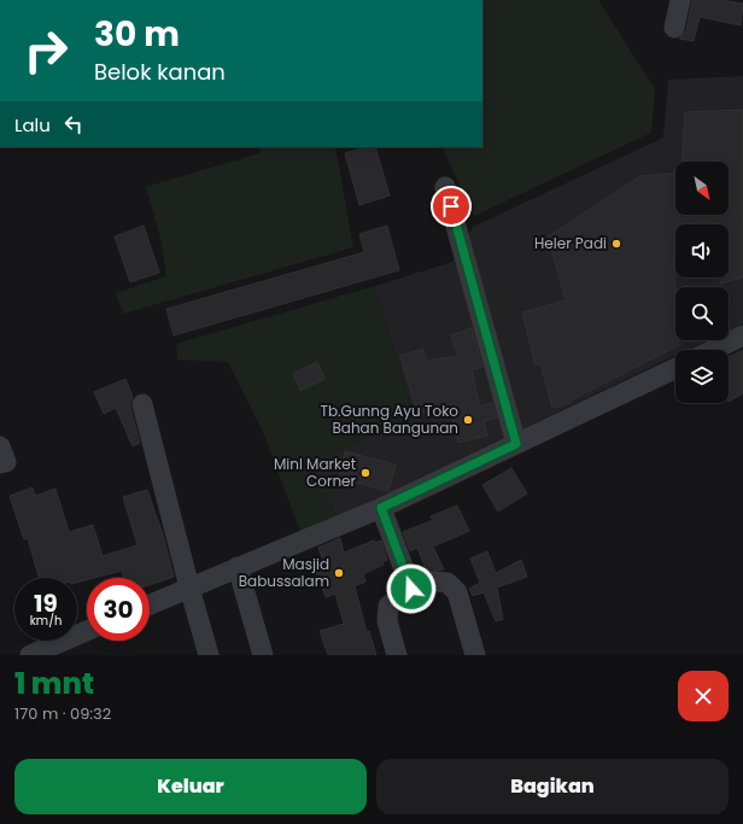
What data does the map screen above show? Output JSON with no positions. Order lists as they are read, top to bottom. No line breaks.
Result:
{"places":["Heler Padi","Tb.Gunng Ayu Toko Bahan Bangunan","Minl Market Corner","Masjid Babussalam"],"north":"bottom right","page":{"turn":["30 m","Belok kanan"],"then":"Lalu","speed":"19 km/h","limit":"30","heading":["1 mnt","170 m · 09:32"],"buttons":["Keluar","Bagikan"]}}
